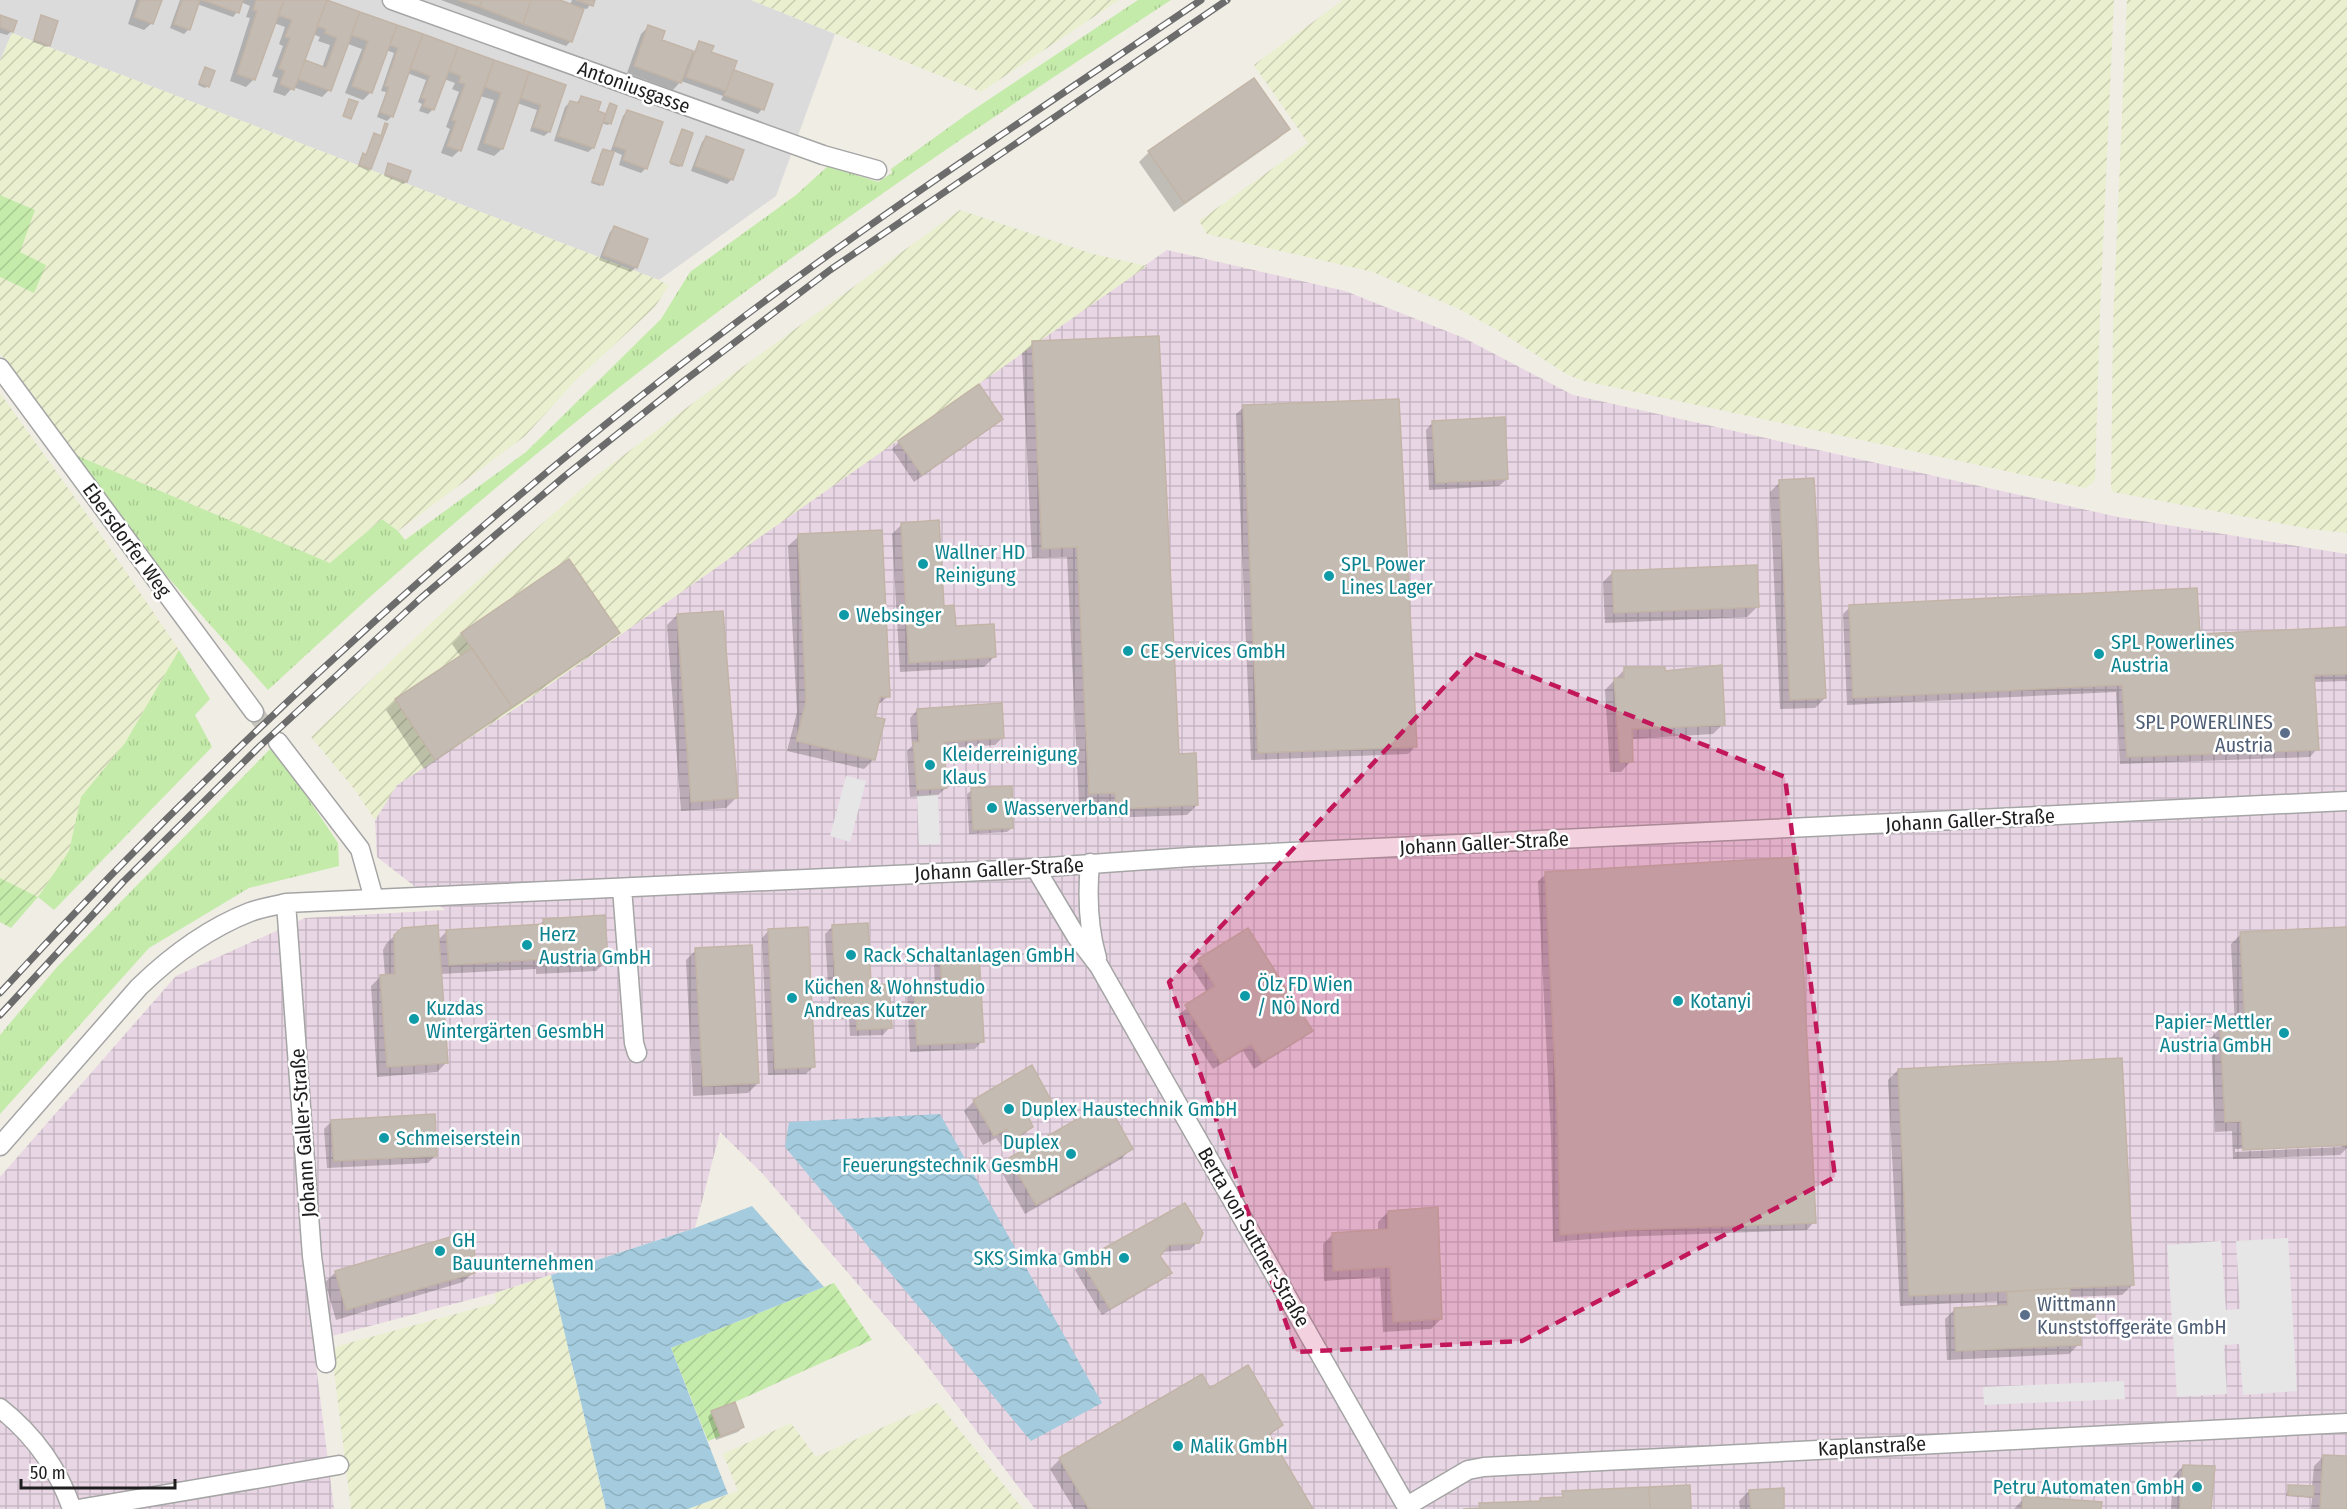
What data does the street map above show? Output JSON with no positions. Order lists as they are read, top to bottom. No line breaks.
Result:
{"streets":{"street":["Antoniusgasse","Ebersdorfer Weg","Johann Galler-Straße","Berta von Suttner-Straße","Kaplanstraße"]},"crossings":[["Johann Galler-Straße","Berta von Suttner-Straße"],["Berta von Suttner-Straße","Kaplanstraße"]],"places":["Wallner HD Reinigung","SPL Power Lines Lager","Websinger","CE Services GmbH","SPL Powerlines Austria","SPL POWERLINES Austria","Kleiderreinigung Klaus","Wasserverband","Herz Austria GmbH","Rack Schaltanlagen GmbH","Ölz FD Wien / NÖ Nord","Küchen & Wohnstudio Andreas Kutzer","Kotanyi","Kuzdas Wintergärten GesmbH","Papier-Mettler Austria GmbH","Duplex Haustechnik GmbH","Schmeiserstein","Duplex Feuerungstechnik GesmbH","GH Bauunternehmen","SKS Simka GmbH","Wittmann Kunststoffgeräte GmbH","Malik GmbH","Petru Automaten GmbH"],"scale_bar":"50 m"}
